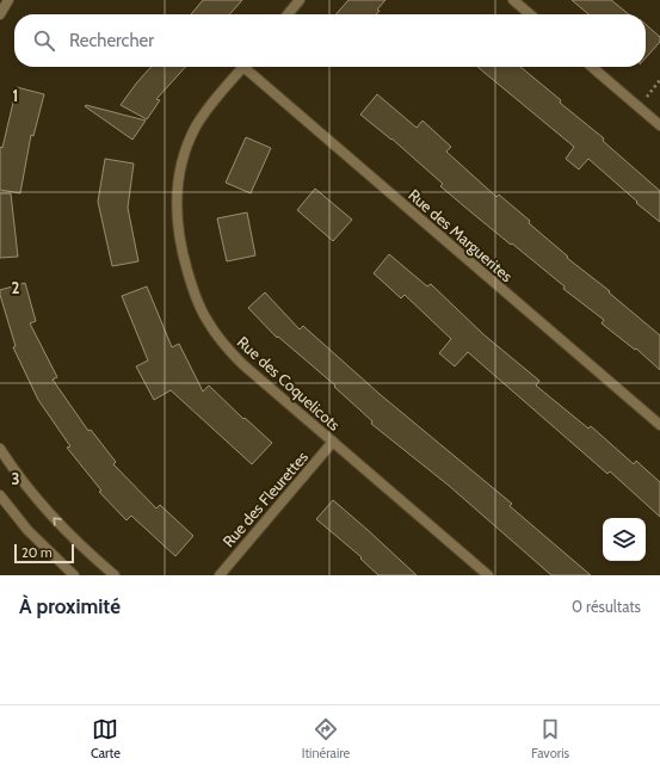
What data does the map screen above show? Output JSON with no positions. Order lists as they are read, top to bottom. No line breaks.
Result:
{"streets":{"street":["Rue des Marguerites","Rue des Coquelicots","Rue des Fleurettes"]},"crossings":[["Rue des Coquelicots","Rue des Fleurettes"]],"scale_bar":"20 m","page":{"search":"Rechercher","scale":"20 m","heading":["À proximité","0 résultats"],"nav":["Carte","Itinéraire","Favoris"]},"grid":{"rows":["1","2","3"]}}
